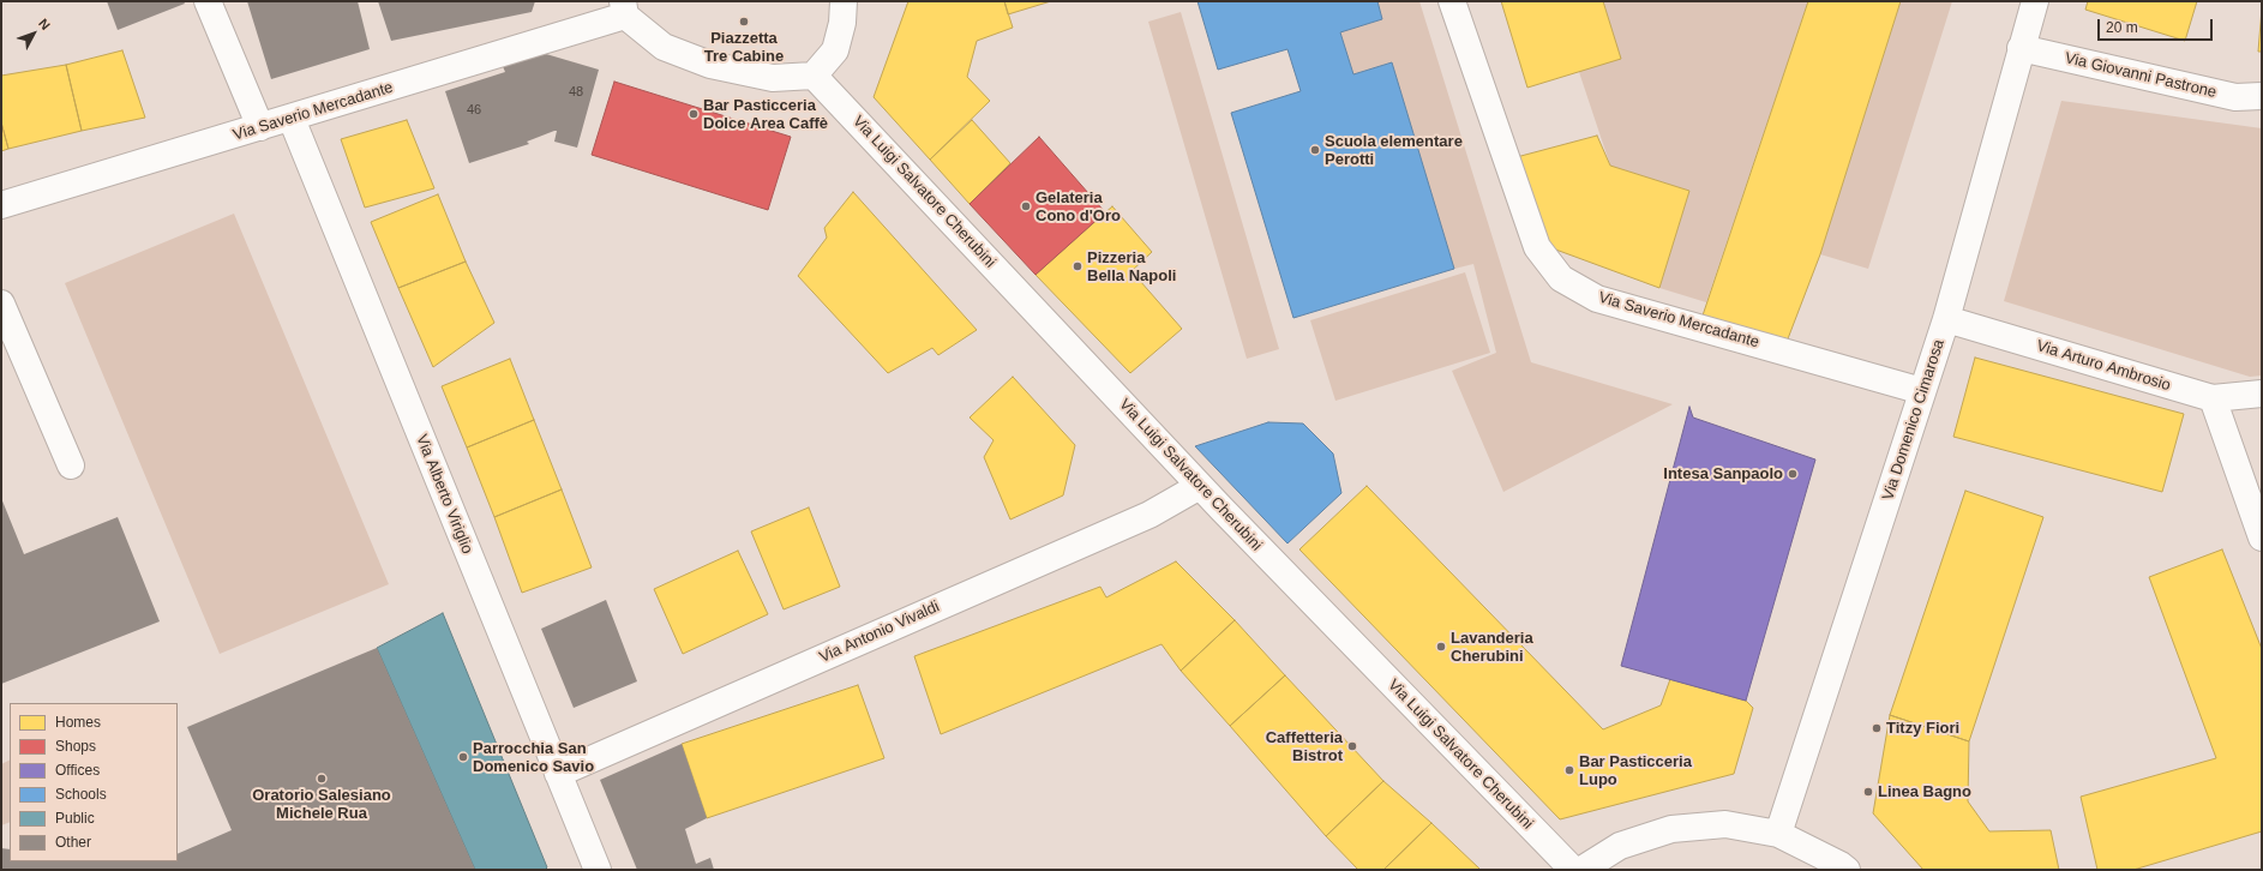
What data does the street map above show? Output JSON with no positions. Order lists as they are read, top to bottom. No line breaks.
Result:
{"streets":{"street":["Via Giovanni Pastrone","Via Saverio Mercadante","Via Luigi Salvatore Cherubini","Via Arturo Ambrosio","Via Domenico Cimarosa","Via Alberto Viriglio","Via Antonio Vivaldi"]},"crossings":[["Via Giovanni Pastrone","Via Domenico Cimarosa"],["Via Saverio Mercadante","Via Luigi Salvatore Cherubini"],["Via Saverio Mercadante","Via Domenico Cimarosa"],["Via Saverio Mercadante","Via Alberto Viriglio"],["Via Luigi Salvatore Cherubini","Via Antonio Vivaldi"],["Via Arturo Ambrosio","Via Domenico Cimarosa"],["Via Alberto Viriglio","Via Antonio Vivaldi"]],"places":["Piazzetta Tre Cabine","Bar Pasticceria Dolce Area Caffè","Scuola elementare Perotti","Gelateria Cono d'Oro","Pizzeria Bella Napoli","Intesa Sanpaolo","Lavanderia Cherubini","Titzy Fiori","Caffetteria Bistrot","Parrocchia San Domenico Savio","Bar Pasticceria Lupo","Oratorio Salesiano Michele Rua","Linea Bagno"],"house_numbers":["48","46"],"legend":["Homes","Shops","Offices","Schools","Public","Other"],"scale_bar":"20 m","north":"top right"}
